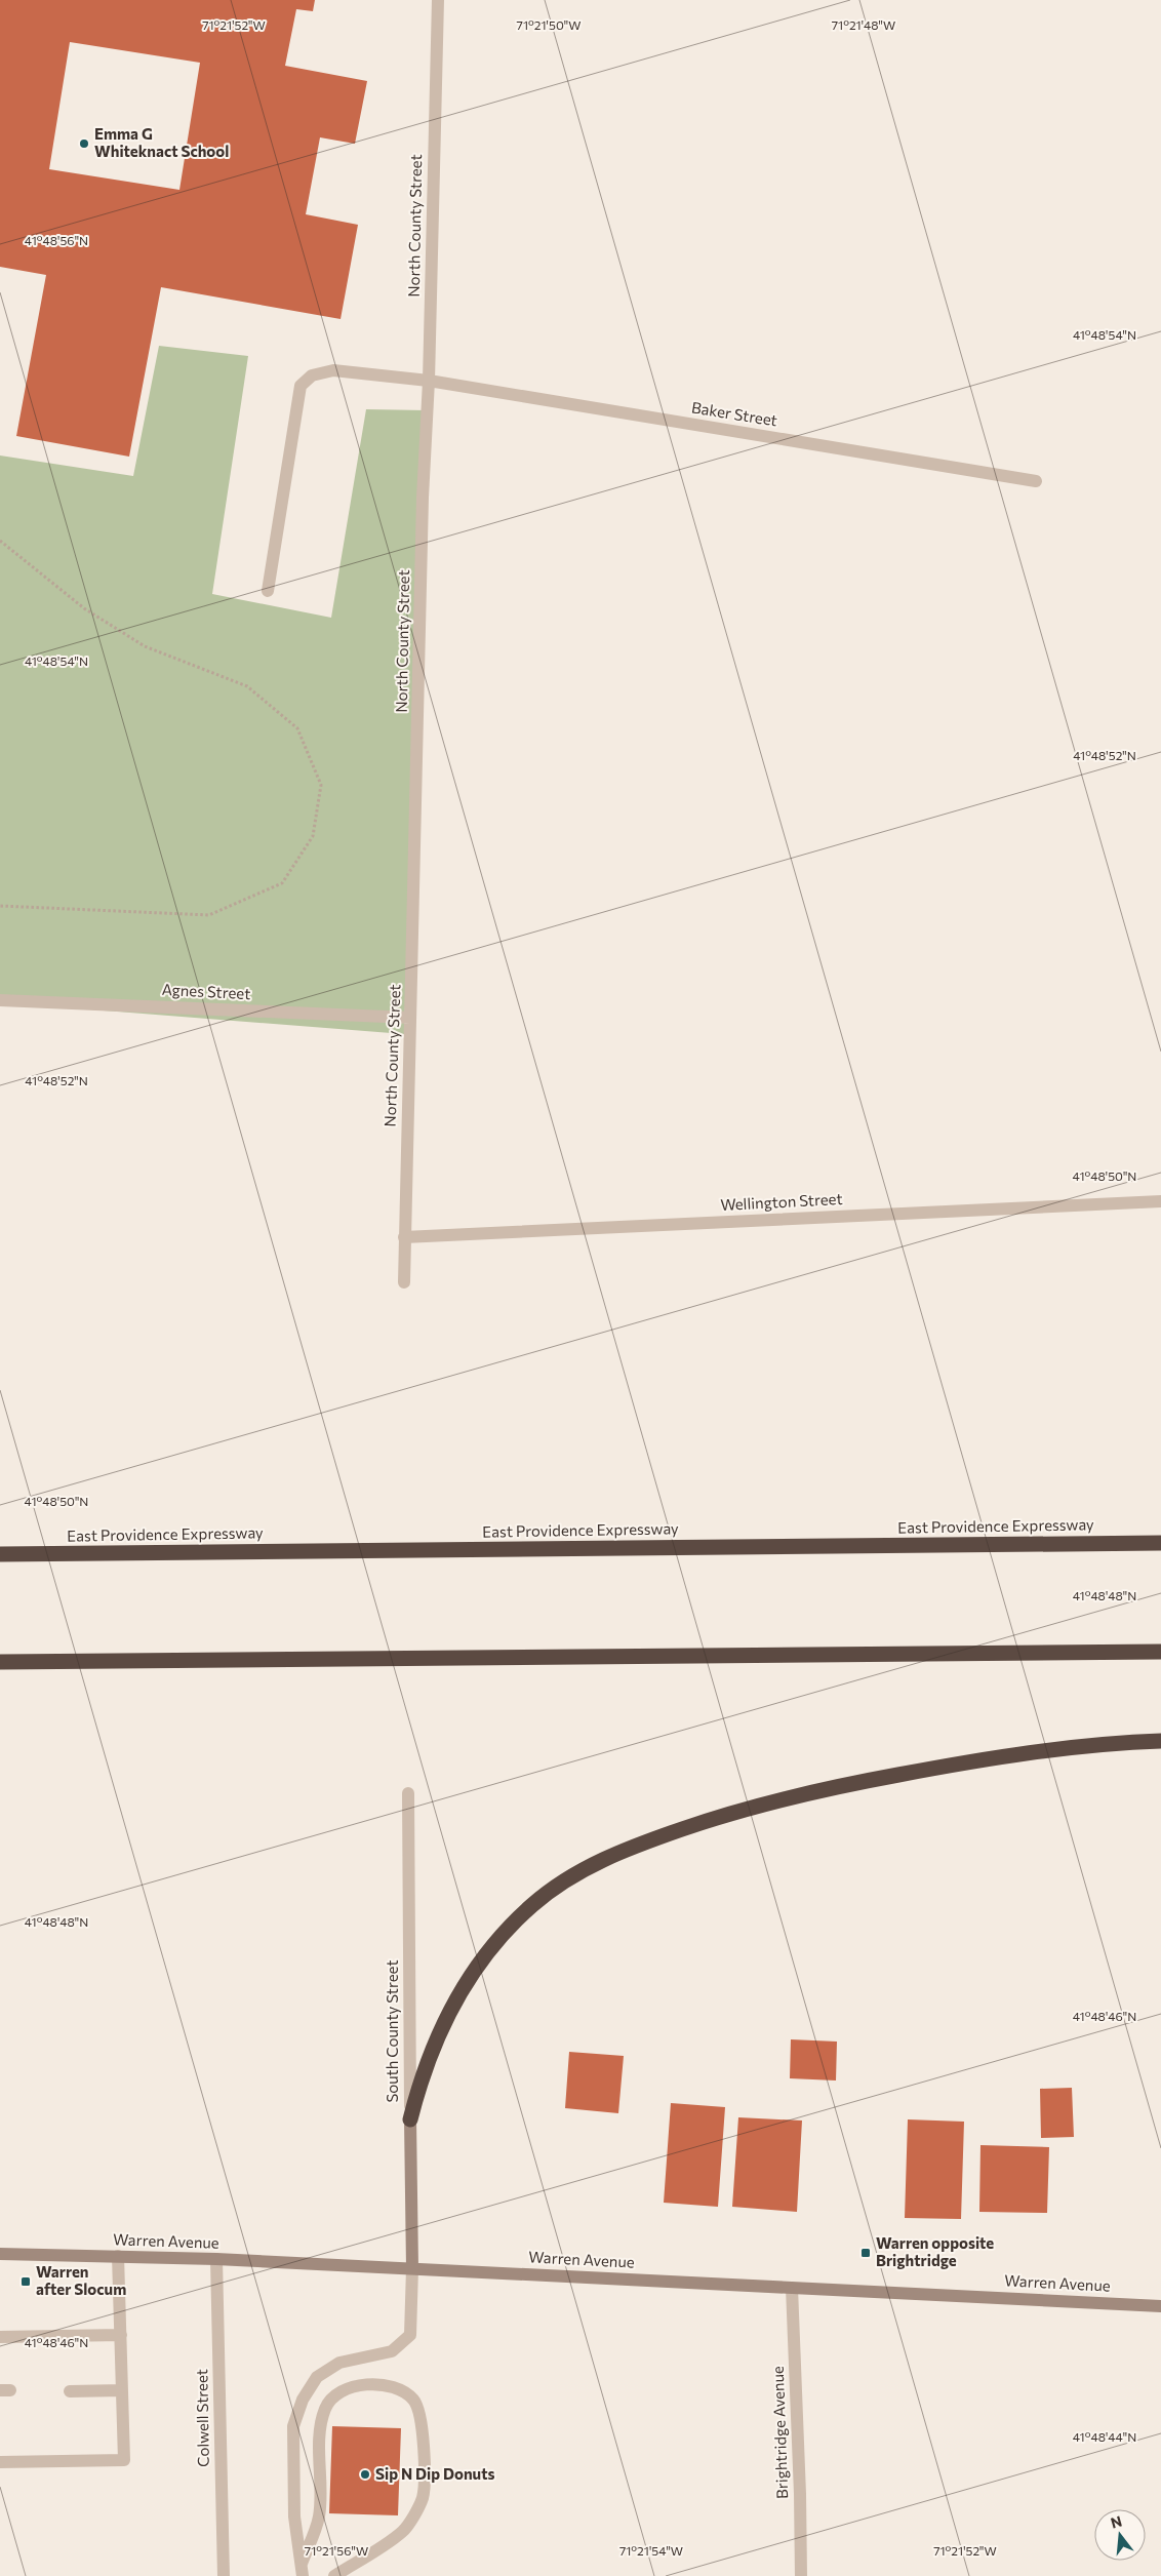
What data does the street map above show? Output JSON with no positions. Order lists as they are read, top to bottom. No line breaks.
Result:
{"streets":{"highway":["East Providence Expressway"],"main road":["South County Street","Warren Avenue"],"street":["North County Street","Baker Street","Agnes Street","Wellington Street","Colwell Street","Brightridge Avenue"]},"crossings":[["North County Street","Baker Street"],["North County Street","Agnes Street"],["North County Street","Wellington Street"],["South County Street","Warren Avenue"],["Warren Avenue","Colwell Street"],["Warren Avenue","Brightridge Avenue"]],"places":{"other":["Emma G Whiteknact School","Sip N Dip Donuts"],"transit":["Warren opposite Brightridge","Warren after Slocum"]},"north":"top","coordinates":["71°21'52\"W","71°21'50\"W","71°21'48\"W","41°48'56\"N","41°48'54\"N","41°48'52\"N","41°48'50\"N","41°48'48\"N","41°48'46\"N","41°48'44\"N","71°21'56\"W","71°21'54\"W"]}
